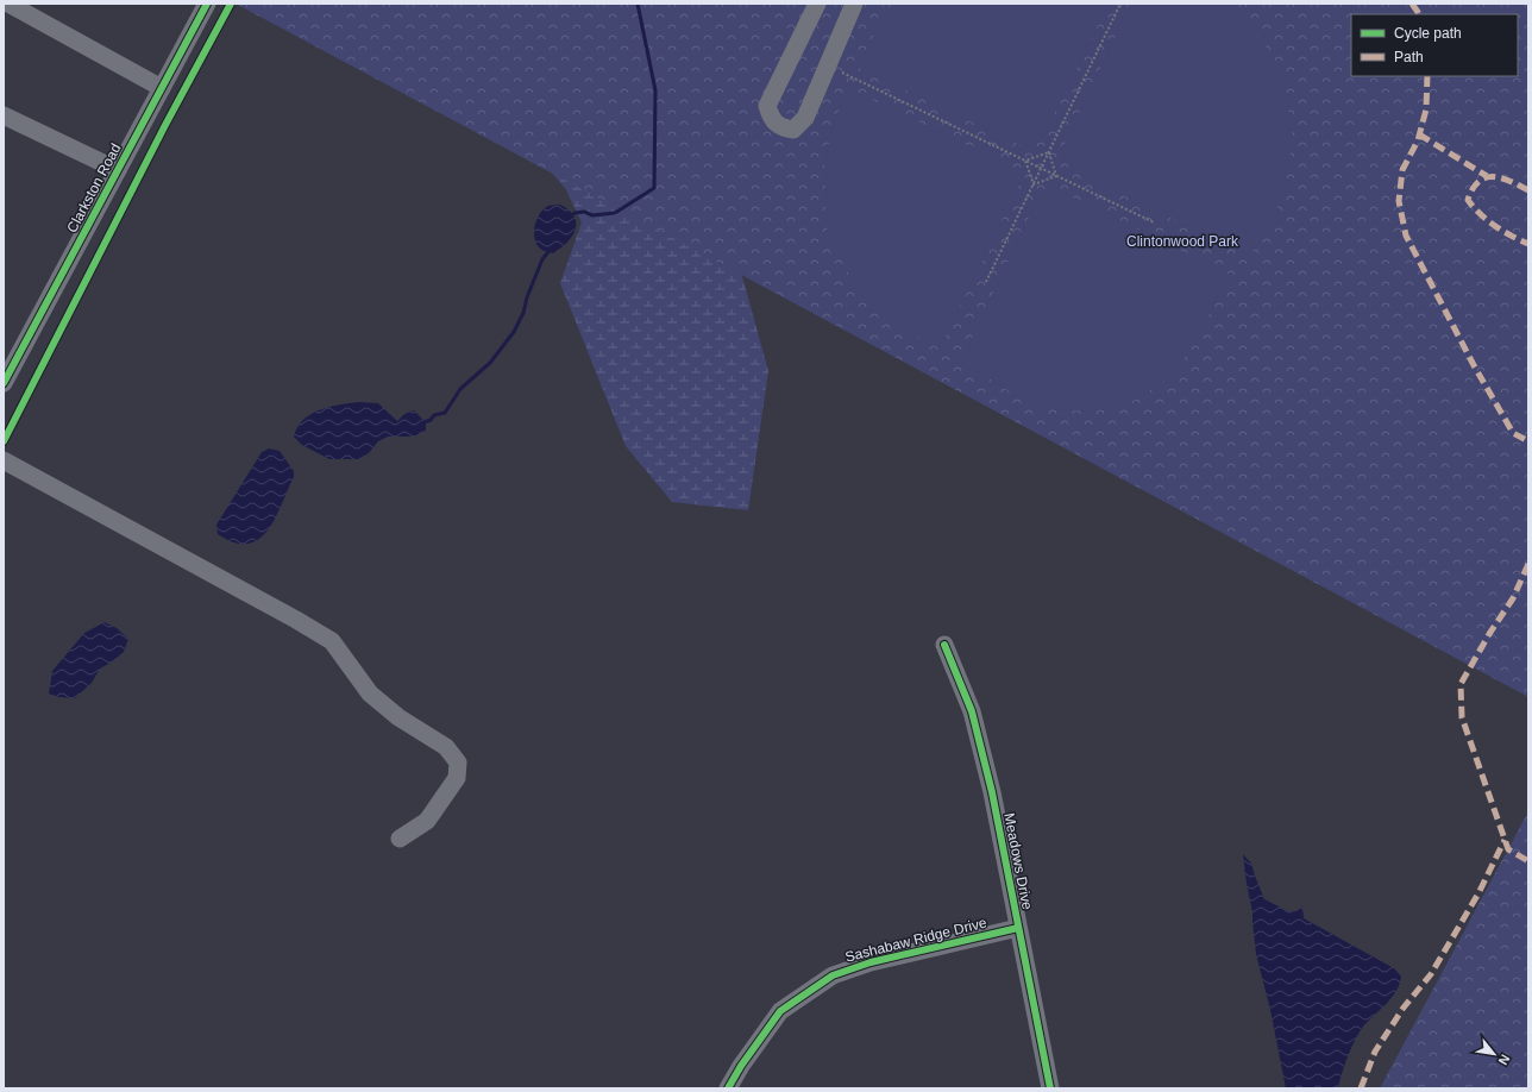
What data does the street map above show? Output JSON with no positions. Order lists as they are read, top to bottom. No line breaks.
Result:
{"streets":{"street":["Clarkston Road","Meadows Drive","Sashabaw Ridge Drive"]},"crossings":[["Meadows Drive","Sashabaw Ridge Drive"]],"parks":["Clintonwood Park"],"legend":["Cycle path","Path"],"north":"bottom right"}
